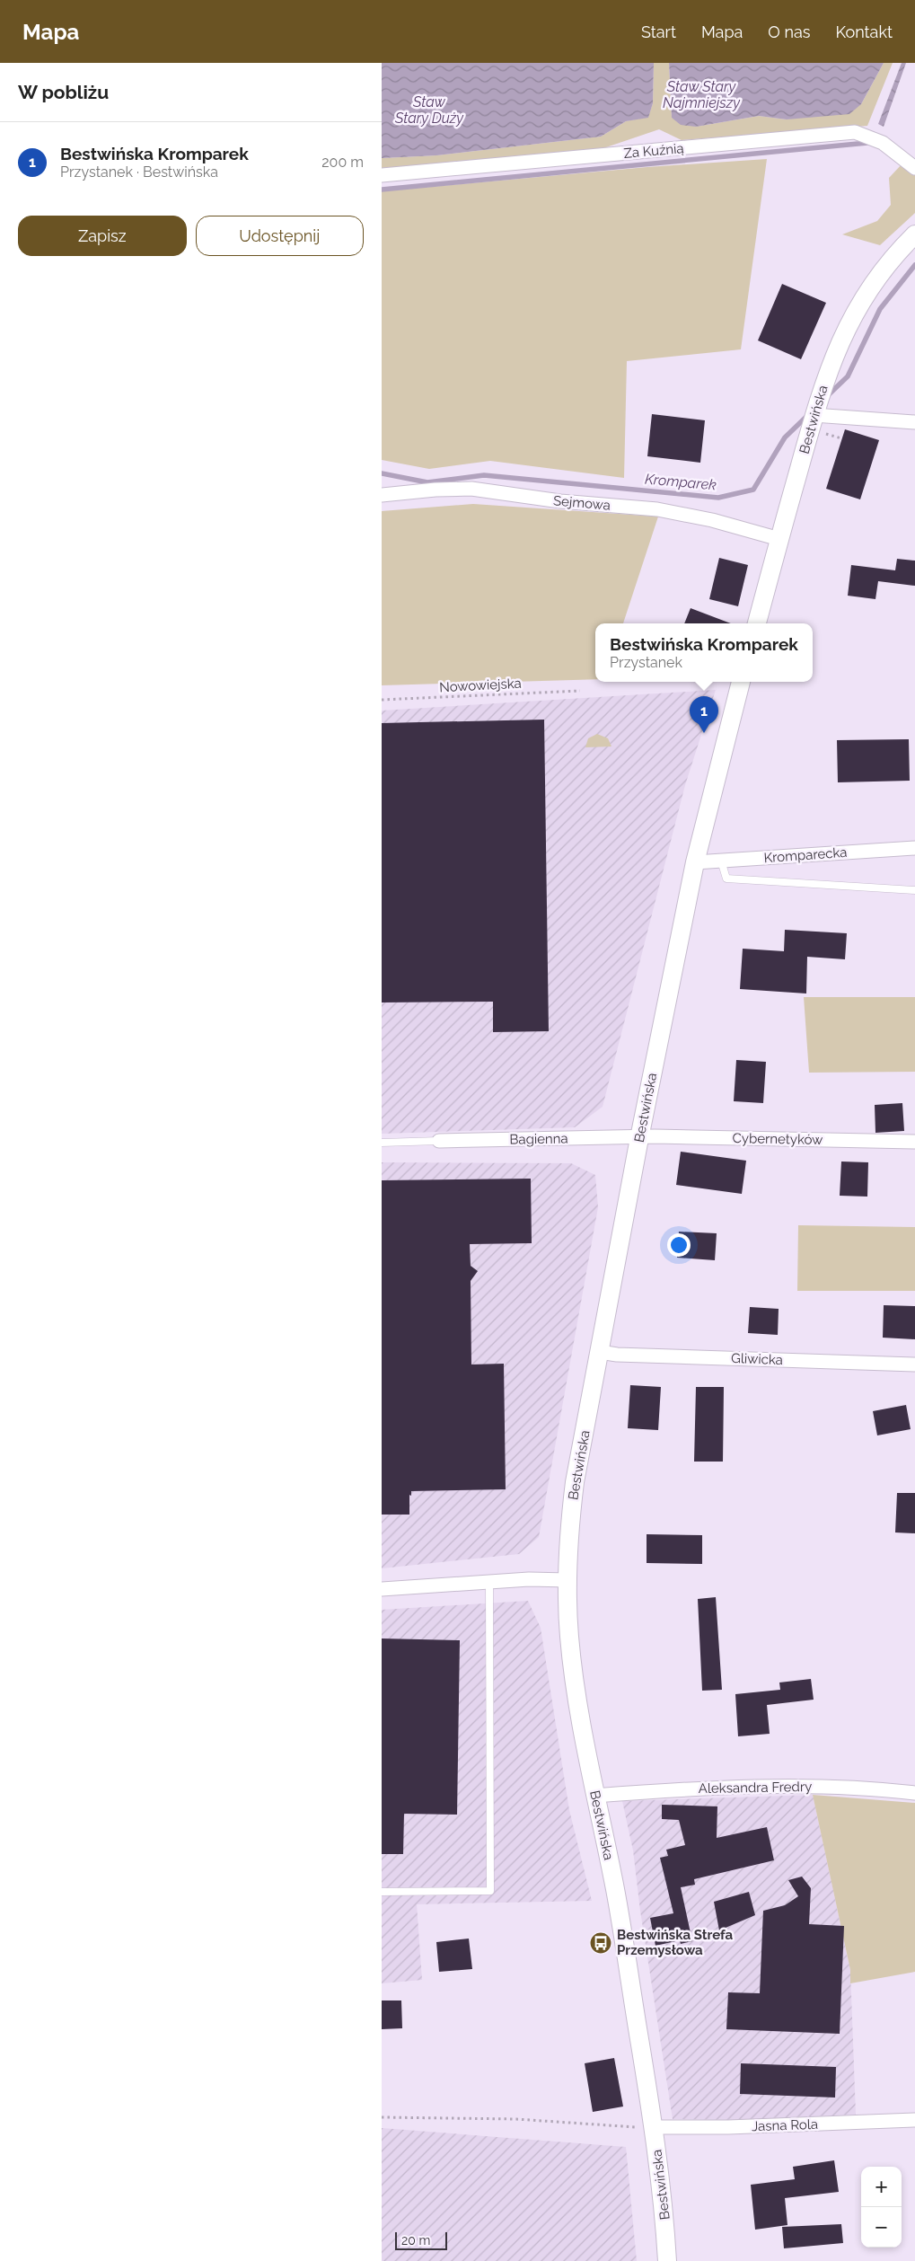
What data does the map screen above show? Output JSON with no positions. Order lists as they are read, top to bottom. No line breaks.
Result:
{"streets":{"street":["Za Kuźnią","Bestwińska","Sejmowa","Kromparecka","Bagienna","Cybernetyków","Gliwicka","Aleksandra Fredry","Jasna Rola"],"path":["Nowowiejska"]},"crossings":[["Bestwińska","Sejmowa"],["Bestwińska","Kromparecka"],["Bestwińska","Bagienna"],["Bestwińska","Cybernetyków"],["Bestwińska","Gliwicka"],["Bestwińska","Aleksandra Fredry"],["Bestwińska","Jasna Rola"],["Bagienna","Cybernetyków"]],"water":["Staw Stary Najmniejszy","Staw Stary Duży","Kromparek"],"places":{"bus stop":["Bestwińska Strefa Przemysłowa"]},"scale_bar":"20 m","page":{"header":"Mapa","nav":["Start","Mapa","O nas","Kontakt"],"heading":"W pobliżu","list":[{"mark":"1","name":"Bestwińska Kromparek","note":"Przystanek · Bestwińska","value":"200 m"}],"buttons":["Zapisz","Udostępnij"],"popup":["Bestwińska Kromparek","Przystanek"],"pins":"1","map_buttons":["+","−"],"scale":"20 m"}}
